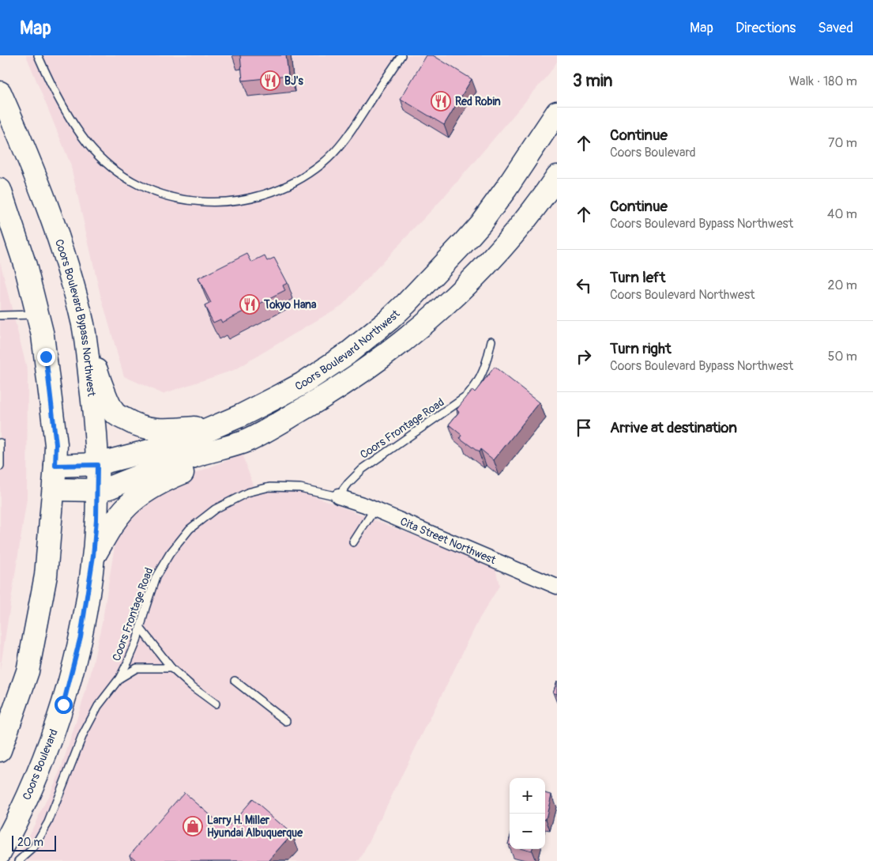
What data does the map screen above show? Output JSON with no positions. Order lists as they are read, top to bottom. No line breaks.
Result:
{"streets":{"main road":["Coors Boulevard Bypass Northwest","Coors Boulevard Northwest","Coors Boulevard"],"street":["Cita Street Northwest"],"lane":["Coors Frontage Road"]},"crossings":[["Coors Boulevard Bypass Northwest","Coors Boulevard Northwest"],["Coors Boulevard Bypass Northwest","Coors Boulevard"],["Coors Frontage Road","Cita Street Northwest"]],"places":{"restaurant":["BJ's","Red Robin","Tokyo Hana"],"shop":["Larry H. Miller Hyundai Albuquerque"]},"scale_bar":"20 m","page":{"header":"Map","nav":["Map","Directions","Saved"],"heading":["3 min","Walk · 180 m"],"list":[["Continue","Coors Boulevard","70 m"],["Continue","Coors Boulevard Bypass Northwest","40 m"],["Turn left","Coors Boulevard Northwest","20 m"],["Turn right","Coors Boulevard Bypass Northwest","50 m"],"Arrive at destination"],"map_buttons":["+","−"],"scale":"20 m"}}
